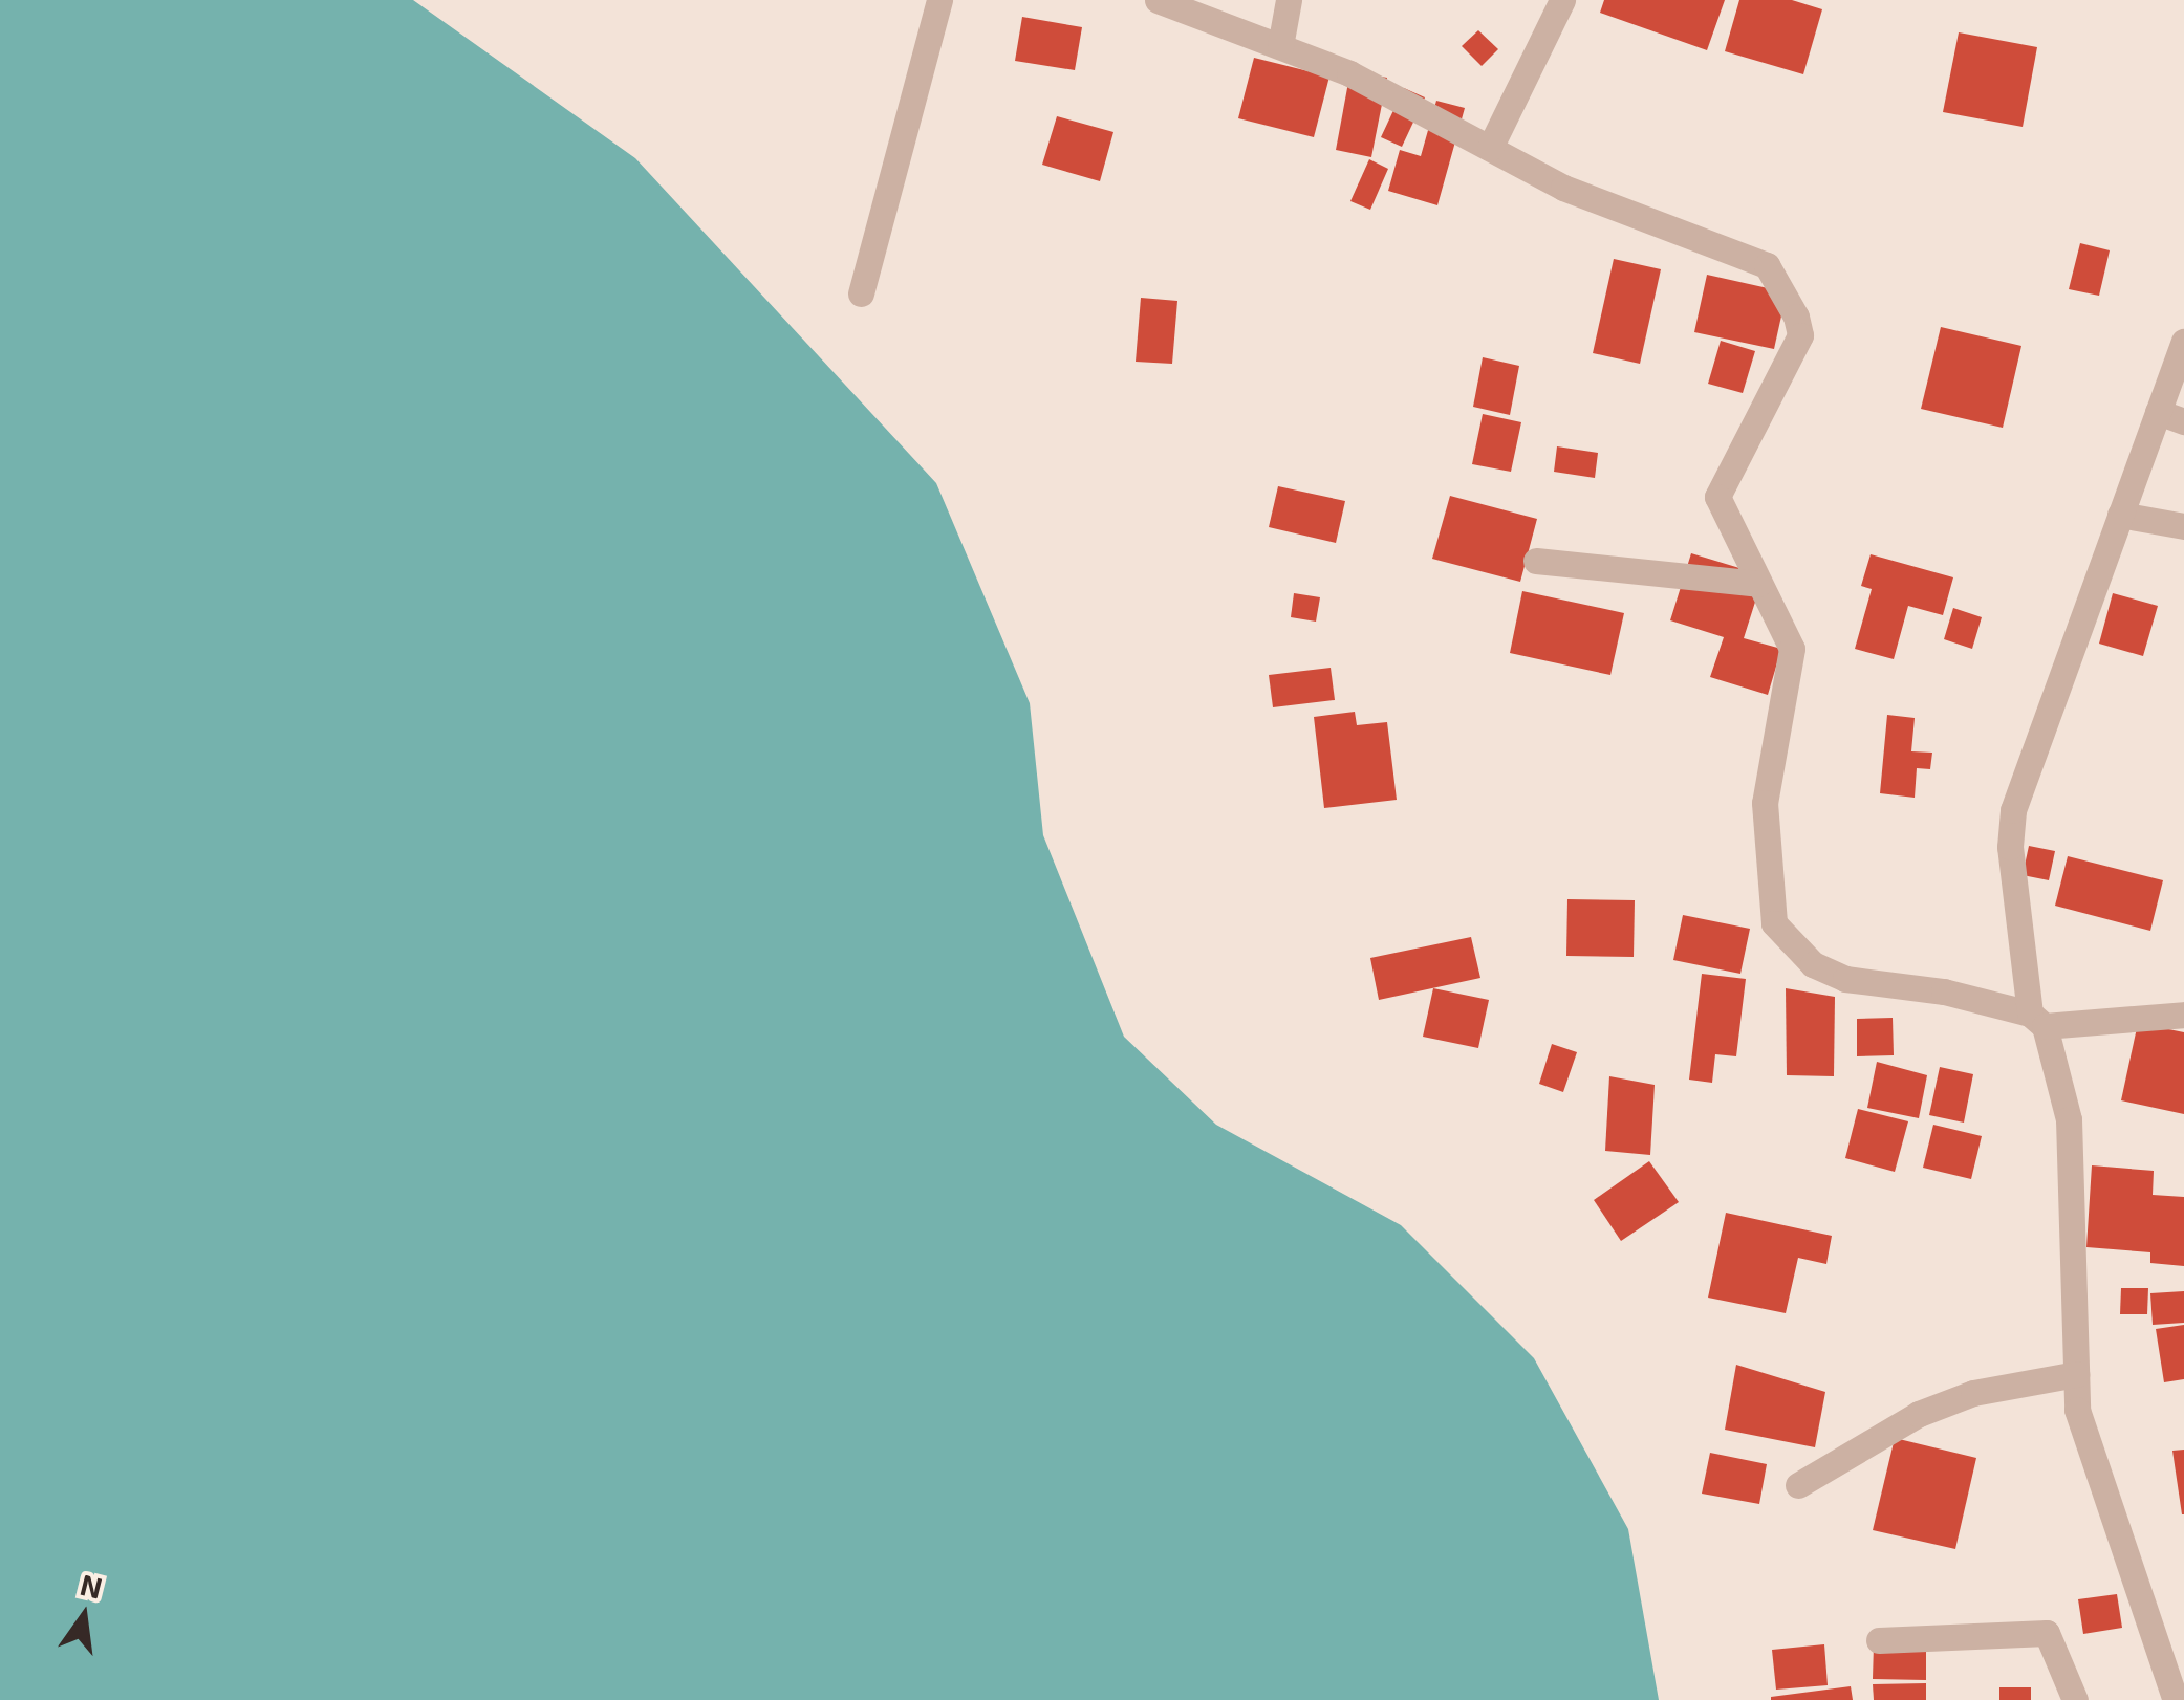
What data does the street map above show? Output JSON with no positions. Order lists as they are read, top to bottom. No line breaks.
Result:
{"north":"top"}
